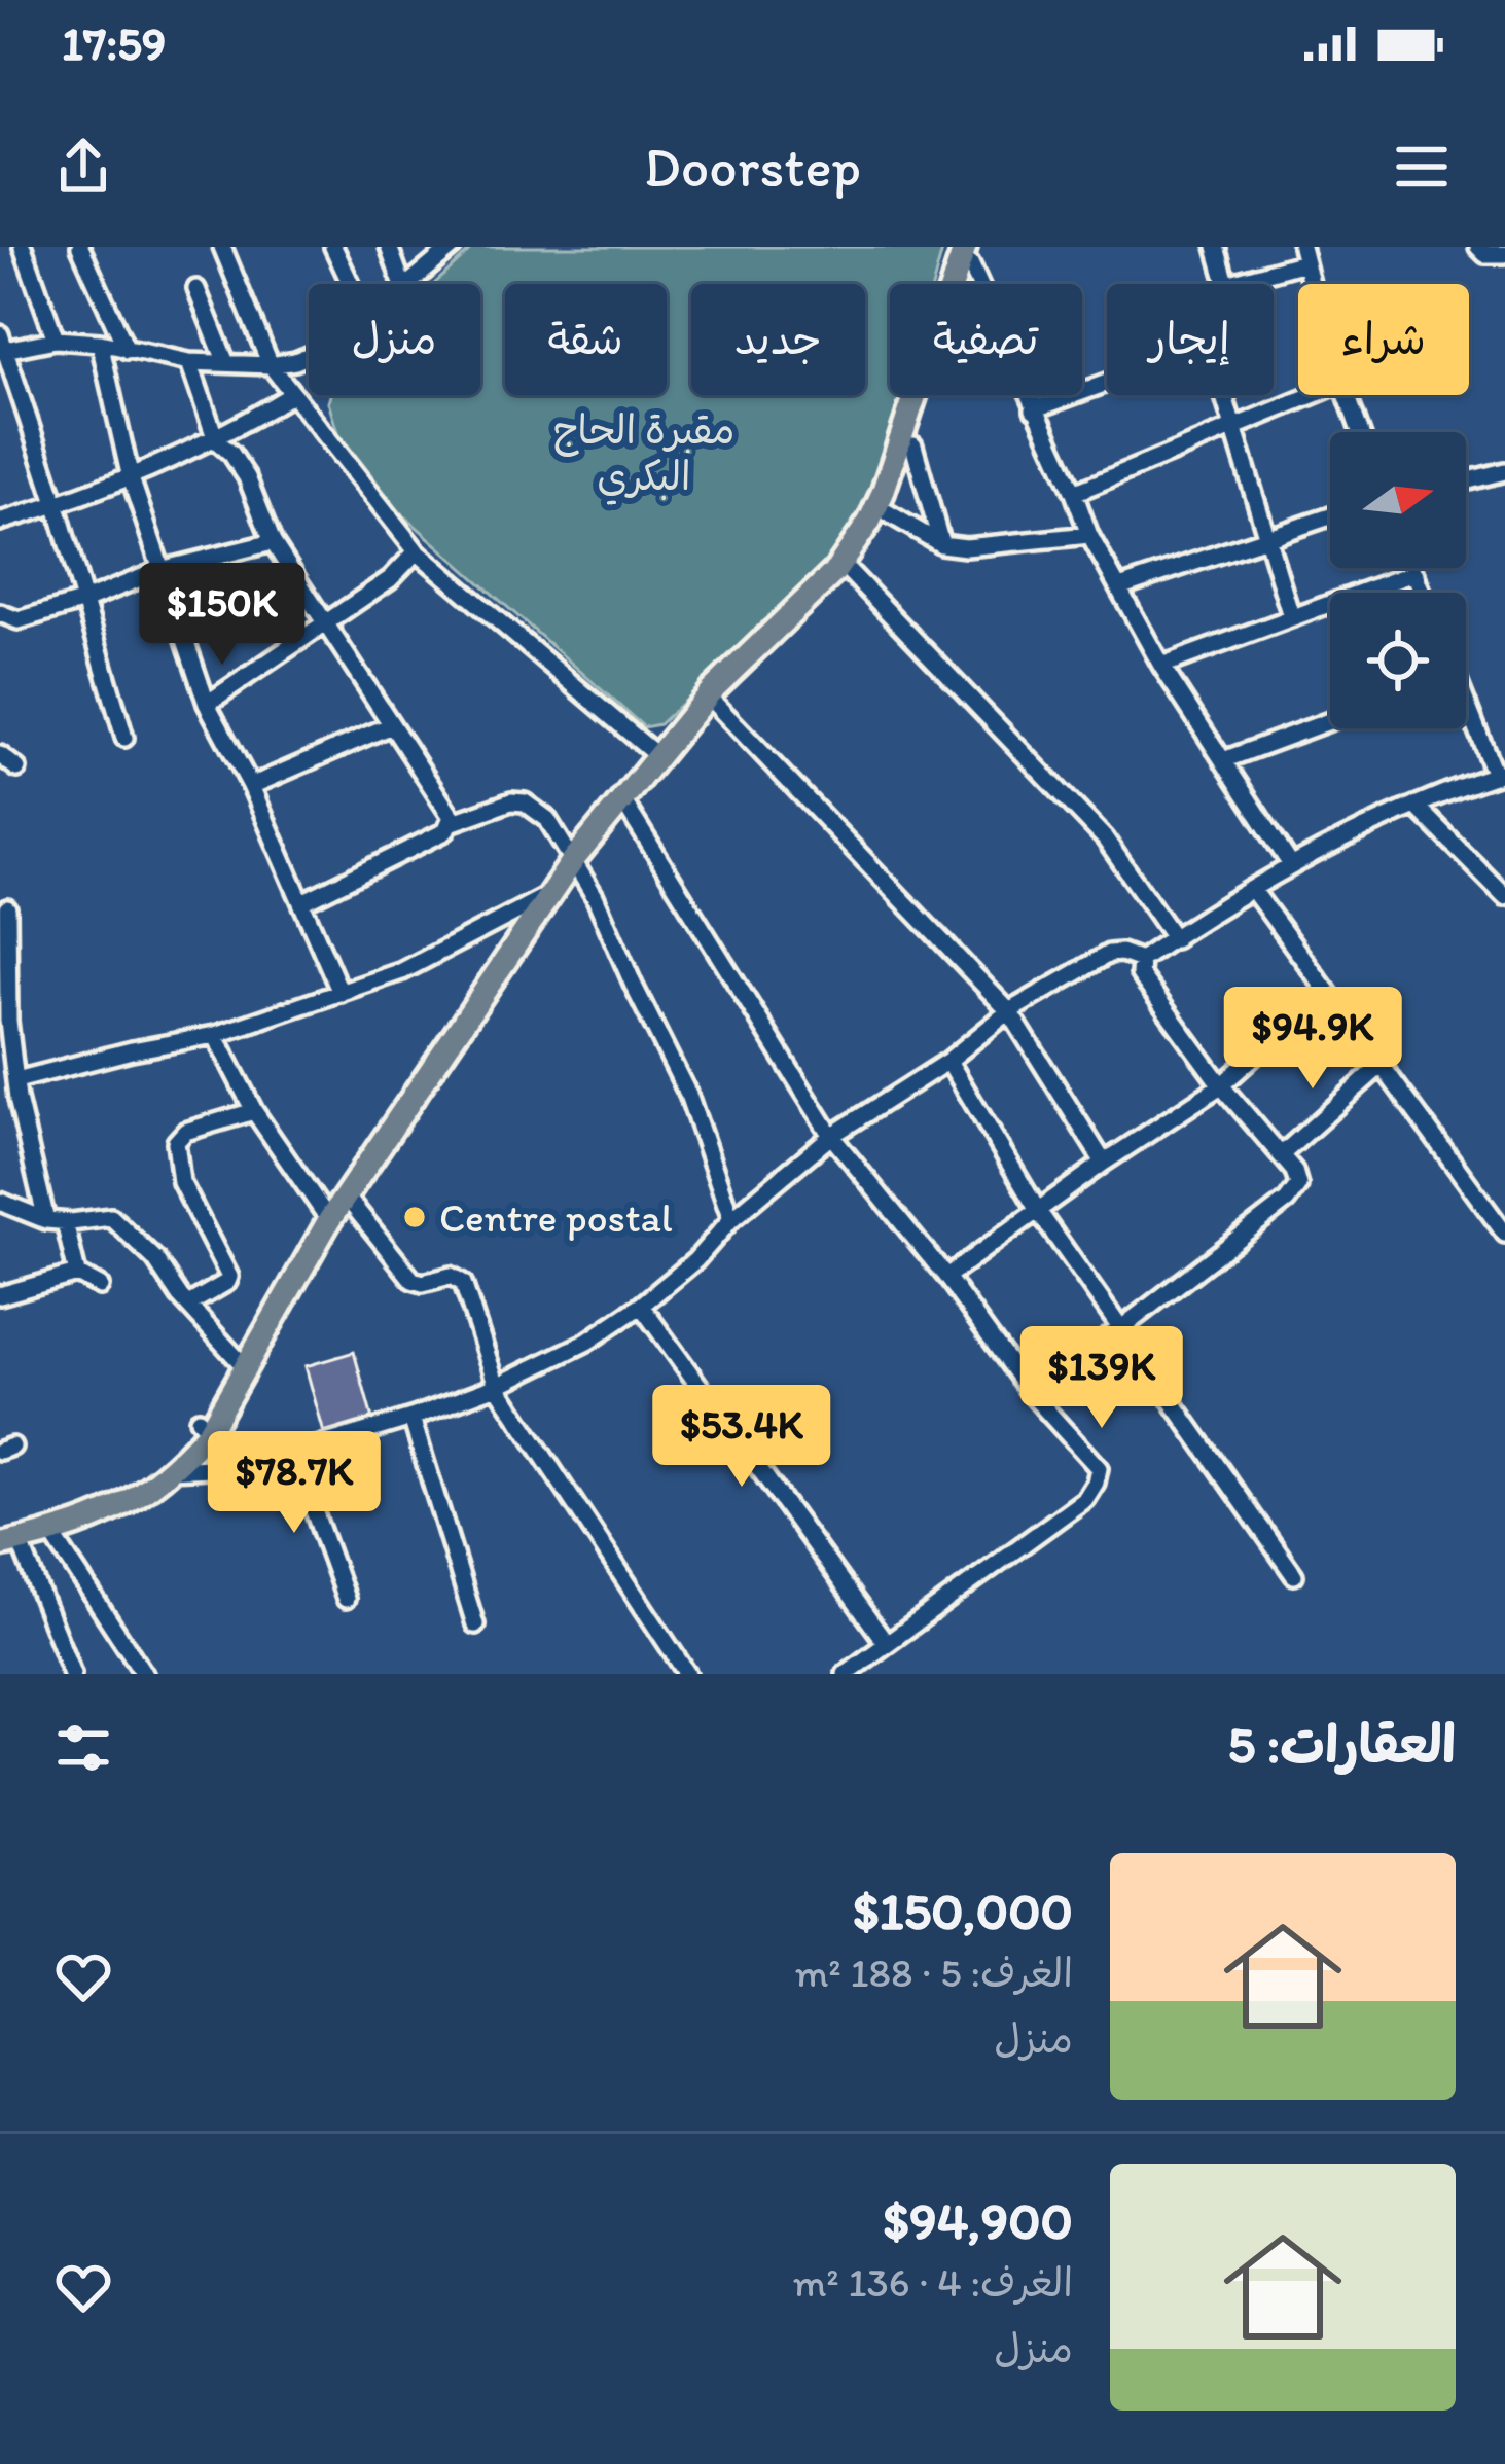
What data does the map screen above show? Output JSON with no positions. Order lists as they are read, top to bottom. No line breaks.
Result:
{"parks":["مقبرة الحاج البكري"],"places":["Centre postal"],"north":"right","page":{"status":"17:59","header":"Doorstep","chip":["شراء","إيجار","تصفية","جديد","شقة","منزل"],"price":["$150K","$94.9K","$139K","$53.4K","$78.7K"],"heading":"العقارات: 5","list":[{"name":"$150,000","note":"الغرف: 5 · 188 m² · منزل"},{"name":"$94,900","note":"الغرف: 4 · 136 m² · منزل"}]}}
